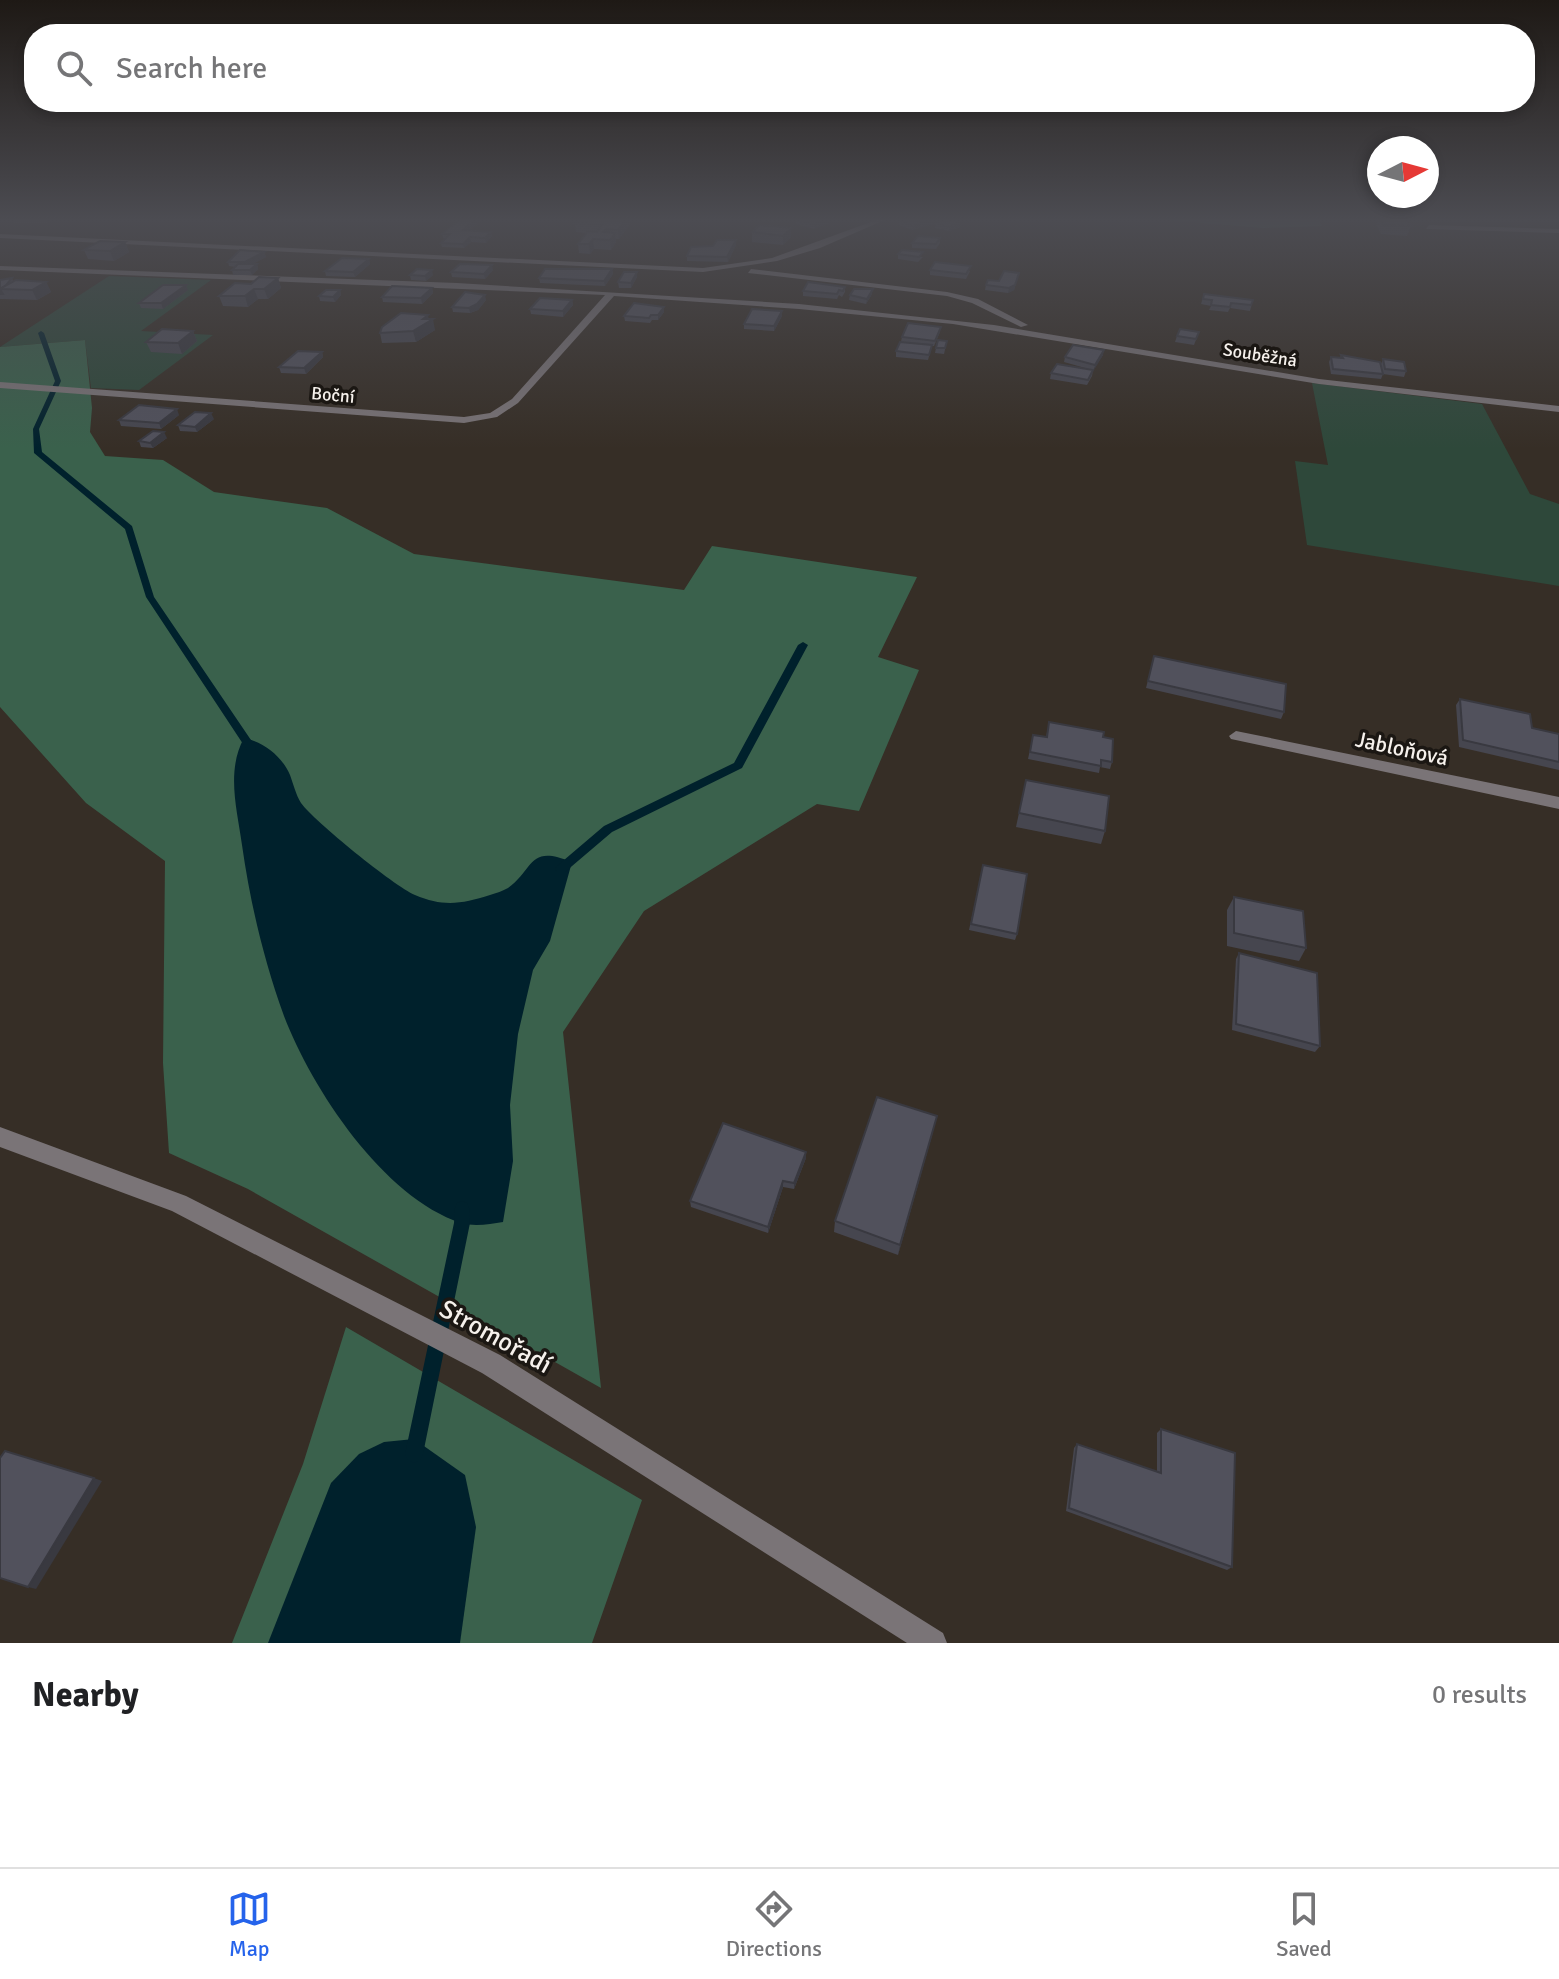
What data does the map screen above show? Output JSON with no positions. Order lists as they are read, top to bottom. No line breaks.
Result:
{"streets":{"street":["Souběžná","Boční","Jabloňová","Stromořadí"]},"north":"right","page":{"search":"Search here","heading":["Nearby","0 results"],"nav":["Map","Directions","Saved"]}}
